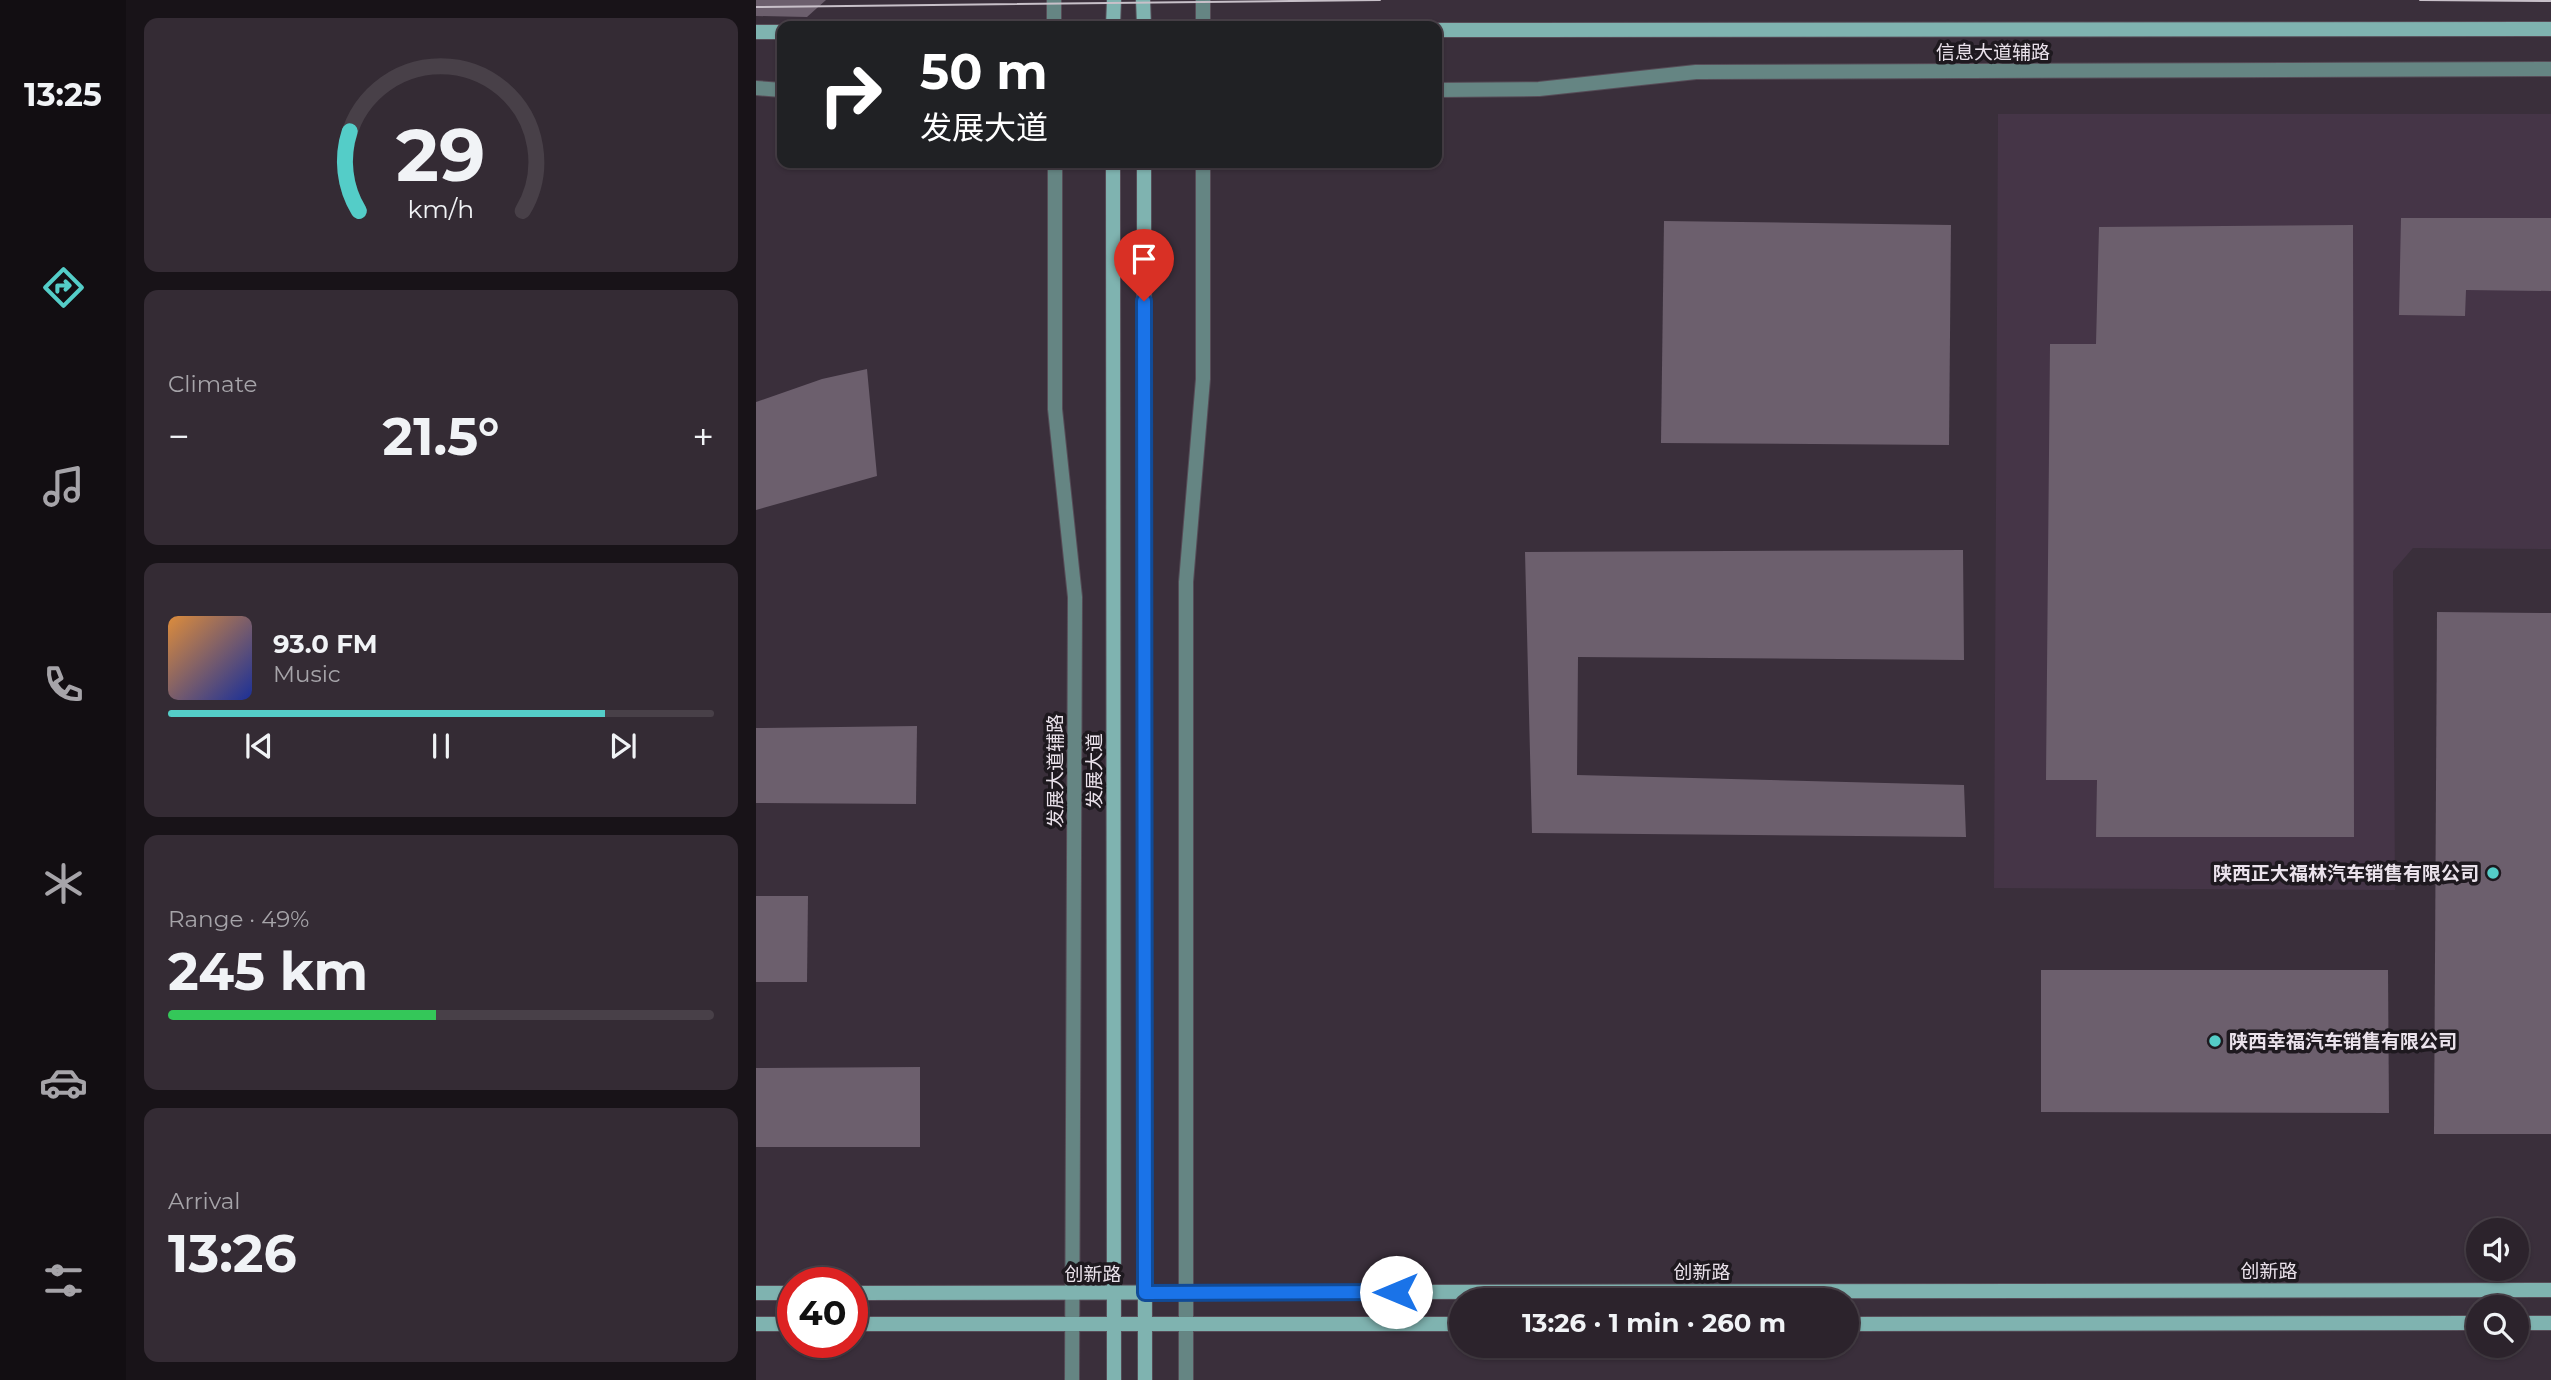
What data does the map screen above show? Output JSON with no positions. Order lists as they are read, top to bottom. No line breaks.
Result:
{"streets":{"street":["信息大道辅路","发展大道辅路","发展大道","创新路"]},"crossings":[["发展大道辅路","创新路"],["发展大道","创新路"]],"places":["陕西正大福林汽车销售有限公司","陕西幸福汽车销售有限公司"],"page":{"tabs":"13:25","turn":["50 m","发展大道"],"tile":["Climate",["Range · 49%","245 km"],["Arrival","13:26"]],"heat":["−","21.5°","+"],"song":["93.0 FM","Music"],"limit":"40","trip":"13:26 · 1 min · 260 m","gauge":["29","km/h"]}}
